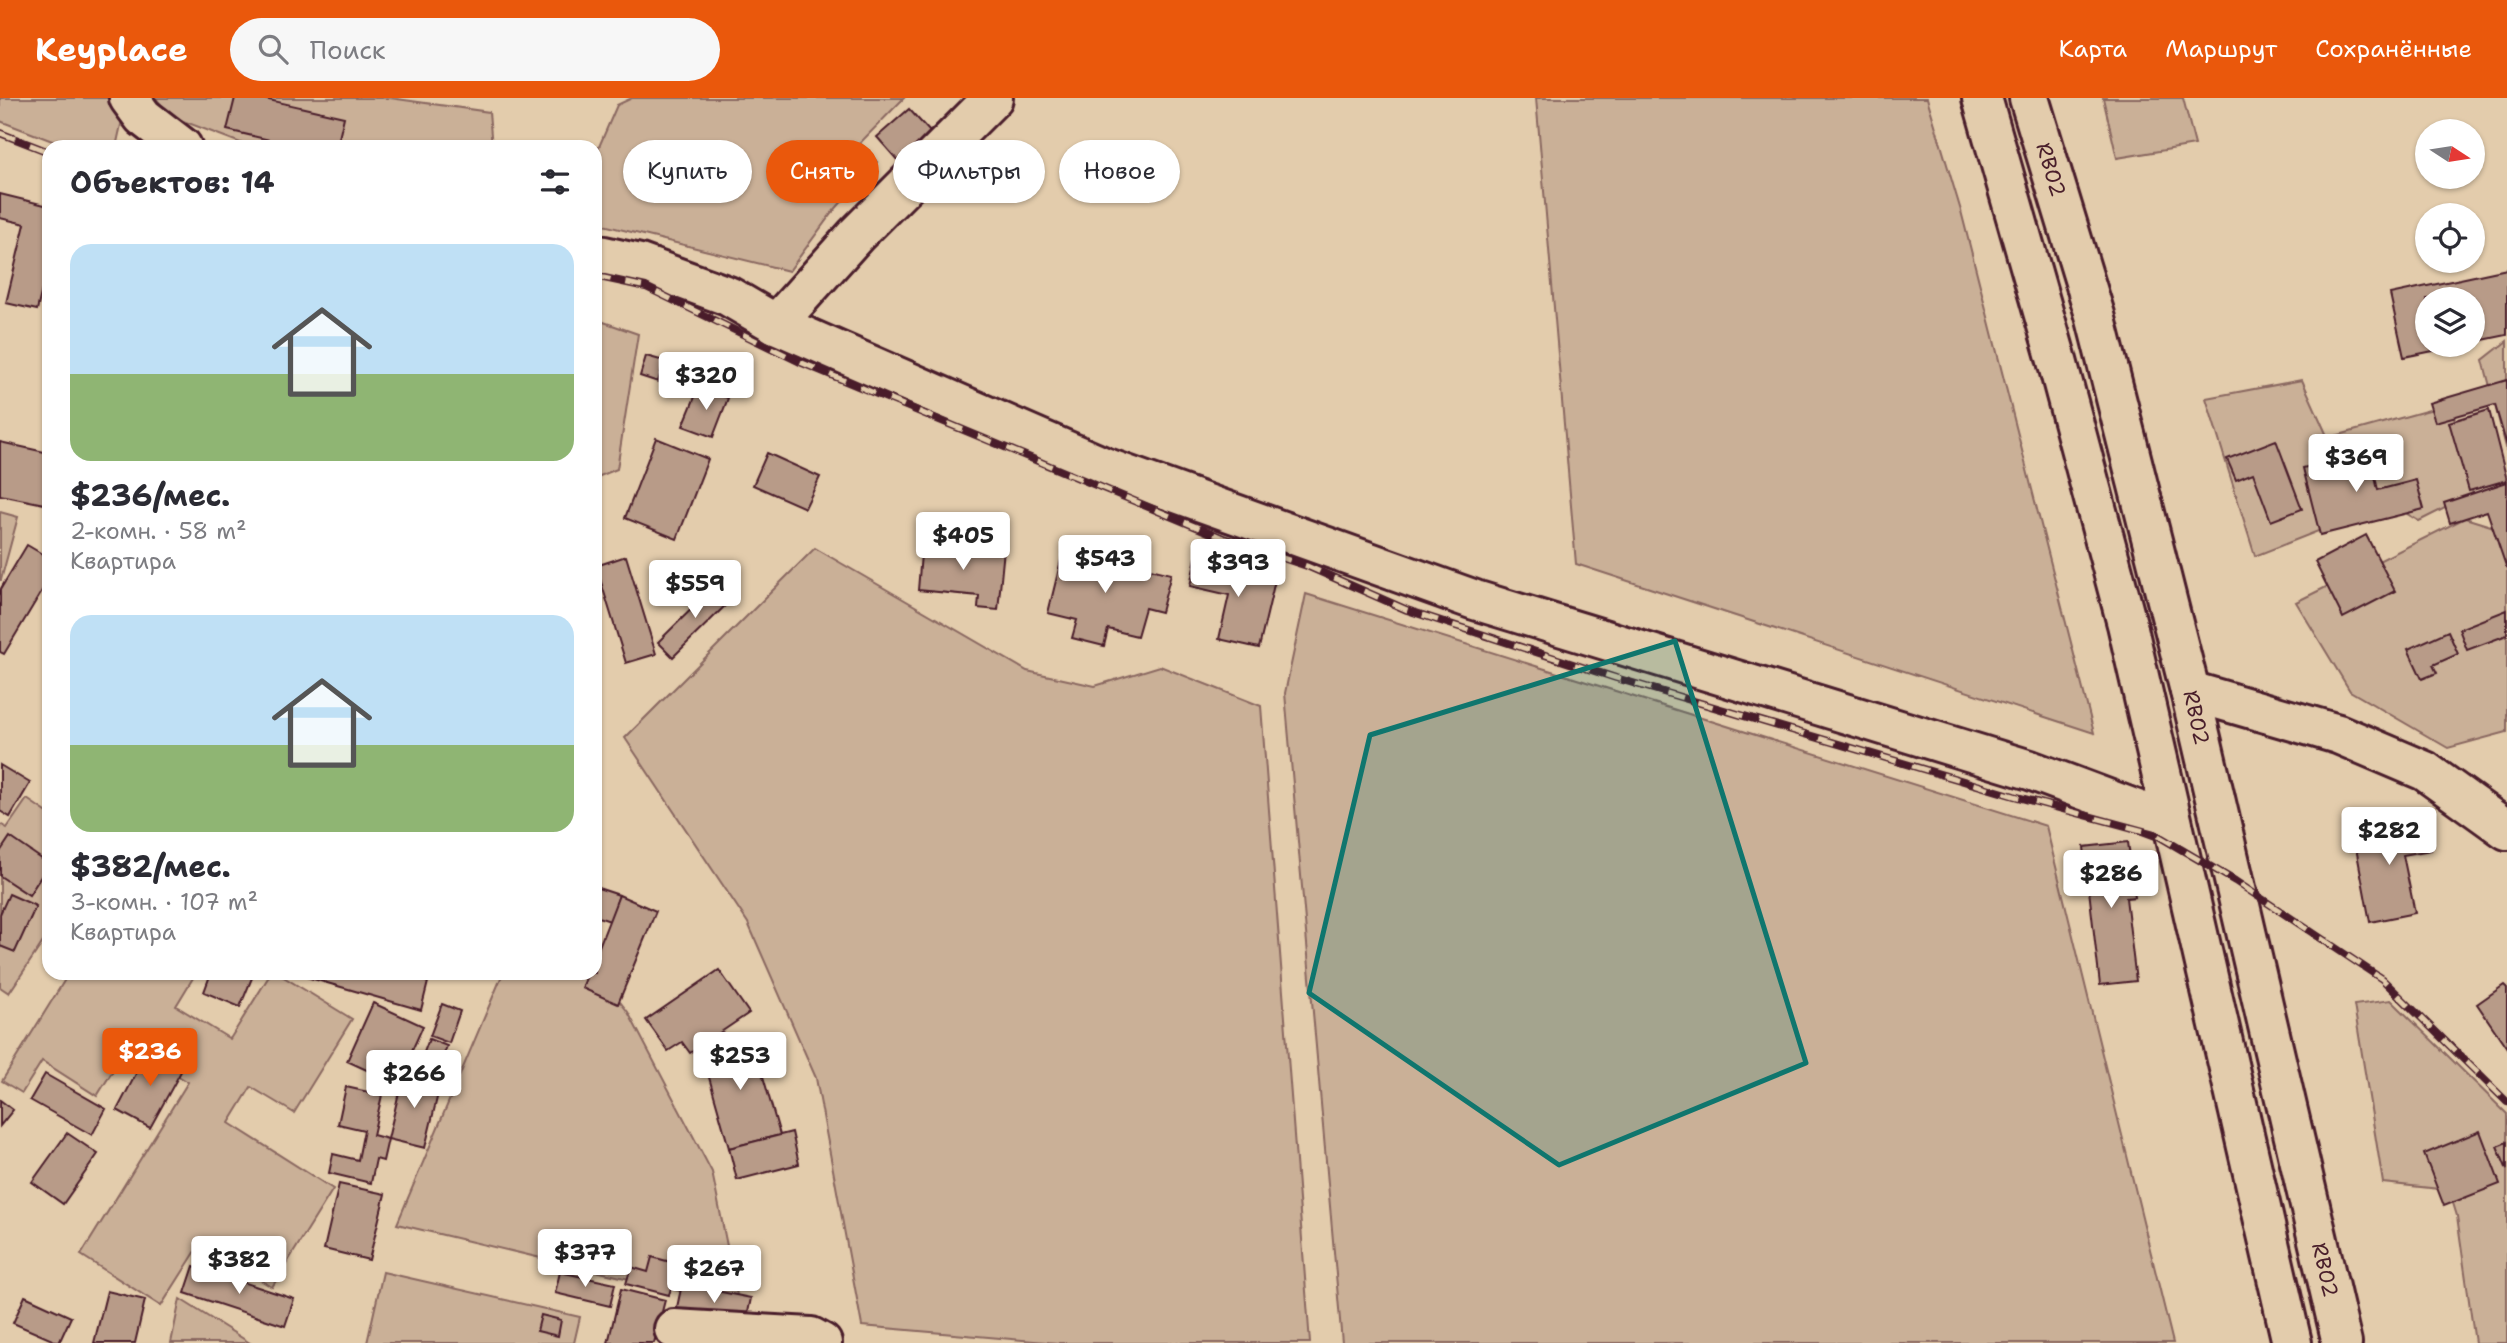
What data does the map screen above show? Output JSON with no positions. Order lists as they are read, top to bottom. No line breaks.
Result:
{"streets":{"main road":["RB02"]},"north":"right","page":{"header":"Keyplace","search":"Поиск","nav":["Карта","Маршрут","Сохранённые"],"chip":["Купить","Снять","Фильтры","Новое"],"heading":"Объектов: 14","list":[{"name":"$236/мес.","note":"2-комн. · 58 m² · Квартира"},{"name":"$382/мес.","note":"3-комн. · 107 m² · Квартира"}],"price":["$320","$369","$405","$543","$393","$559","$282","$286","$236","$253","$266","$377","$382","$267"]}}
